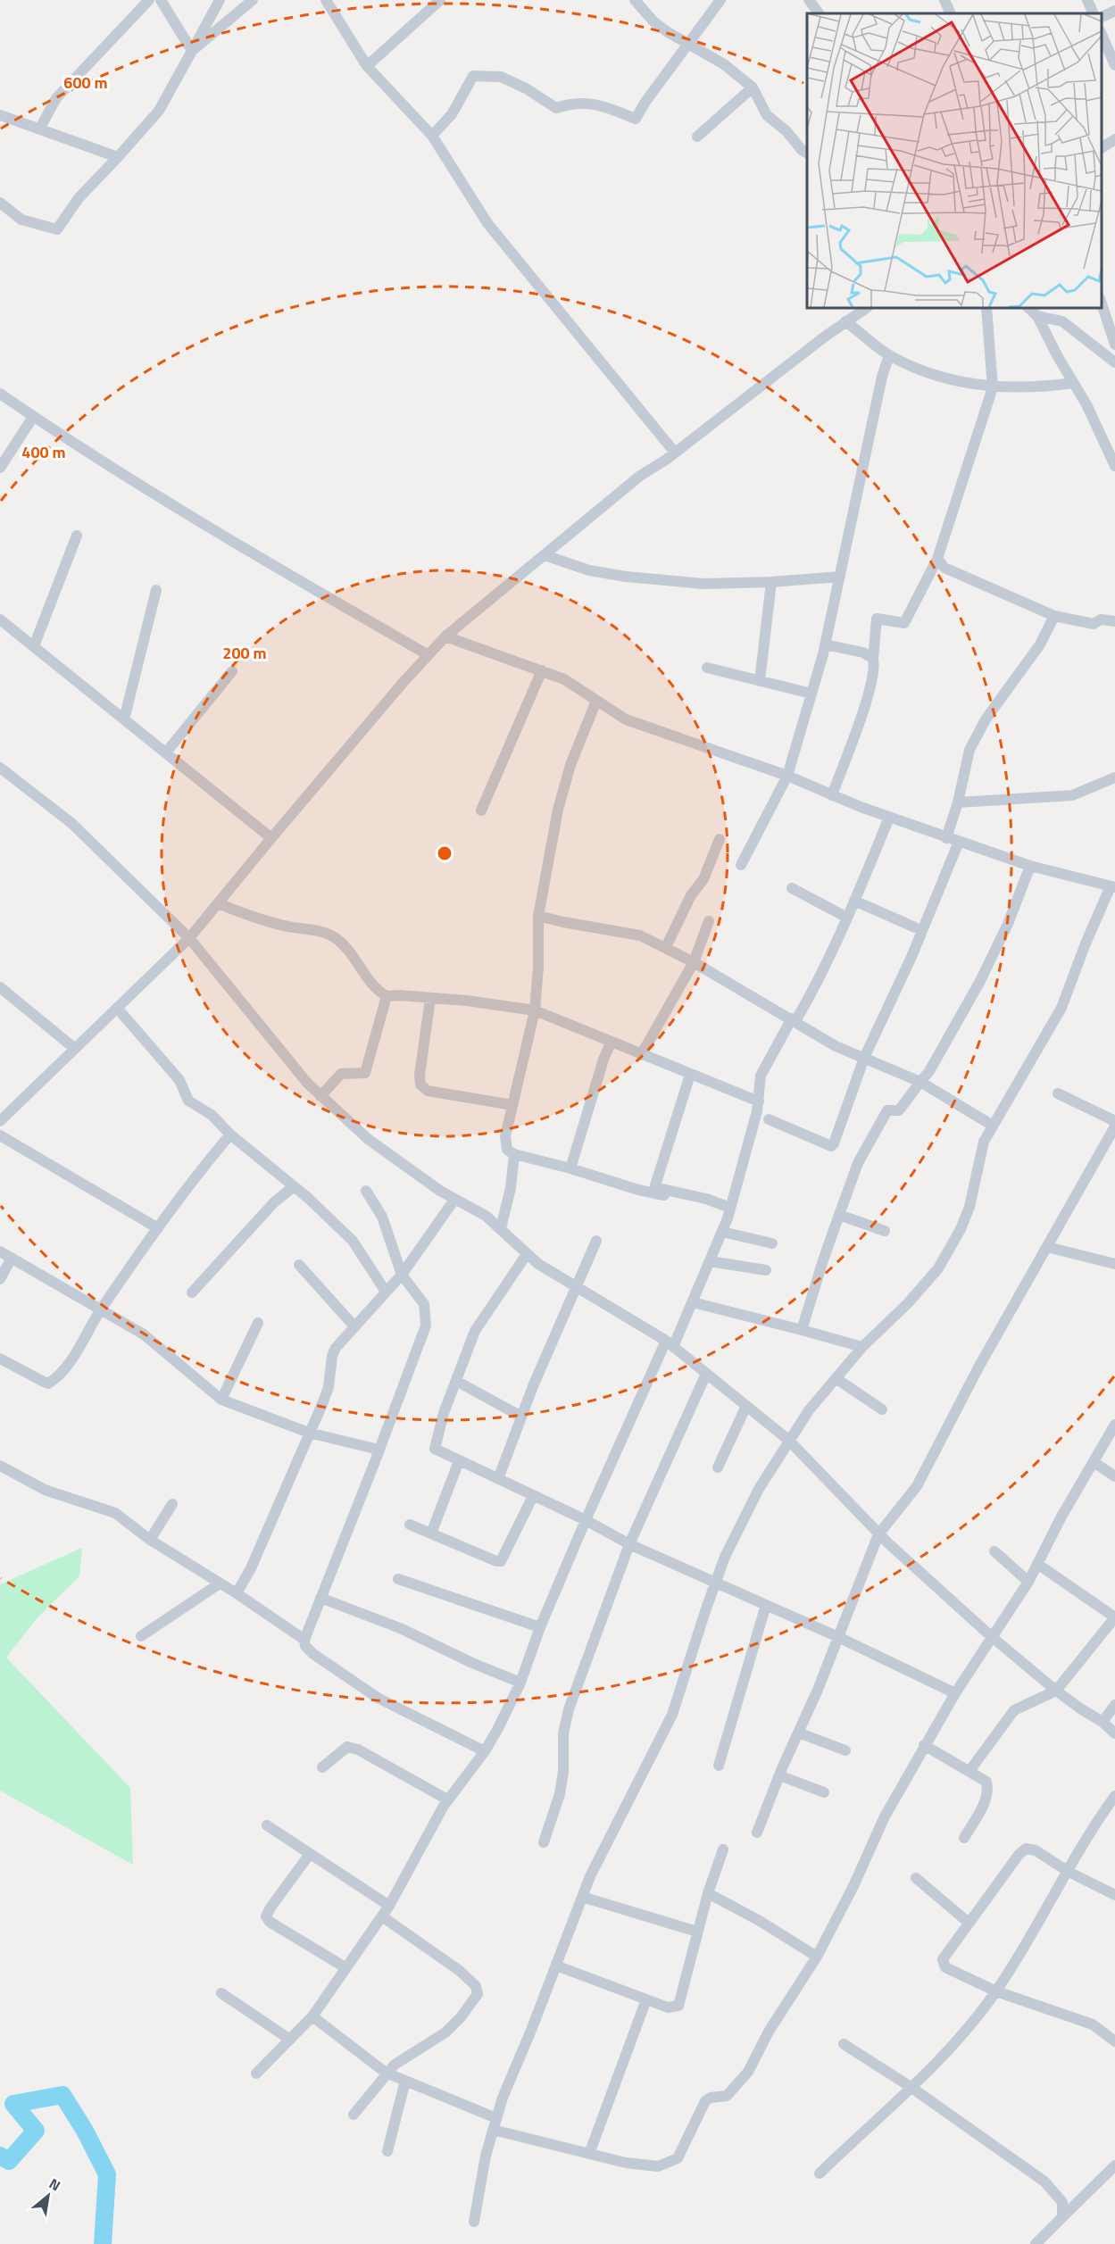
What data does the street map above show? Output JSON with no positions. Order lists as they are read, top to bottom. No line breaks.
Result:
{"north":"top right","rings":["600 m","400 m","200 m"]}
